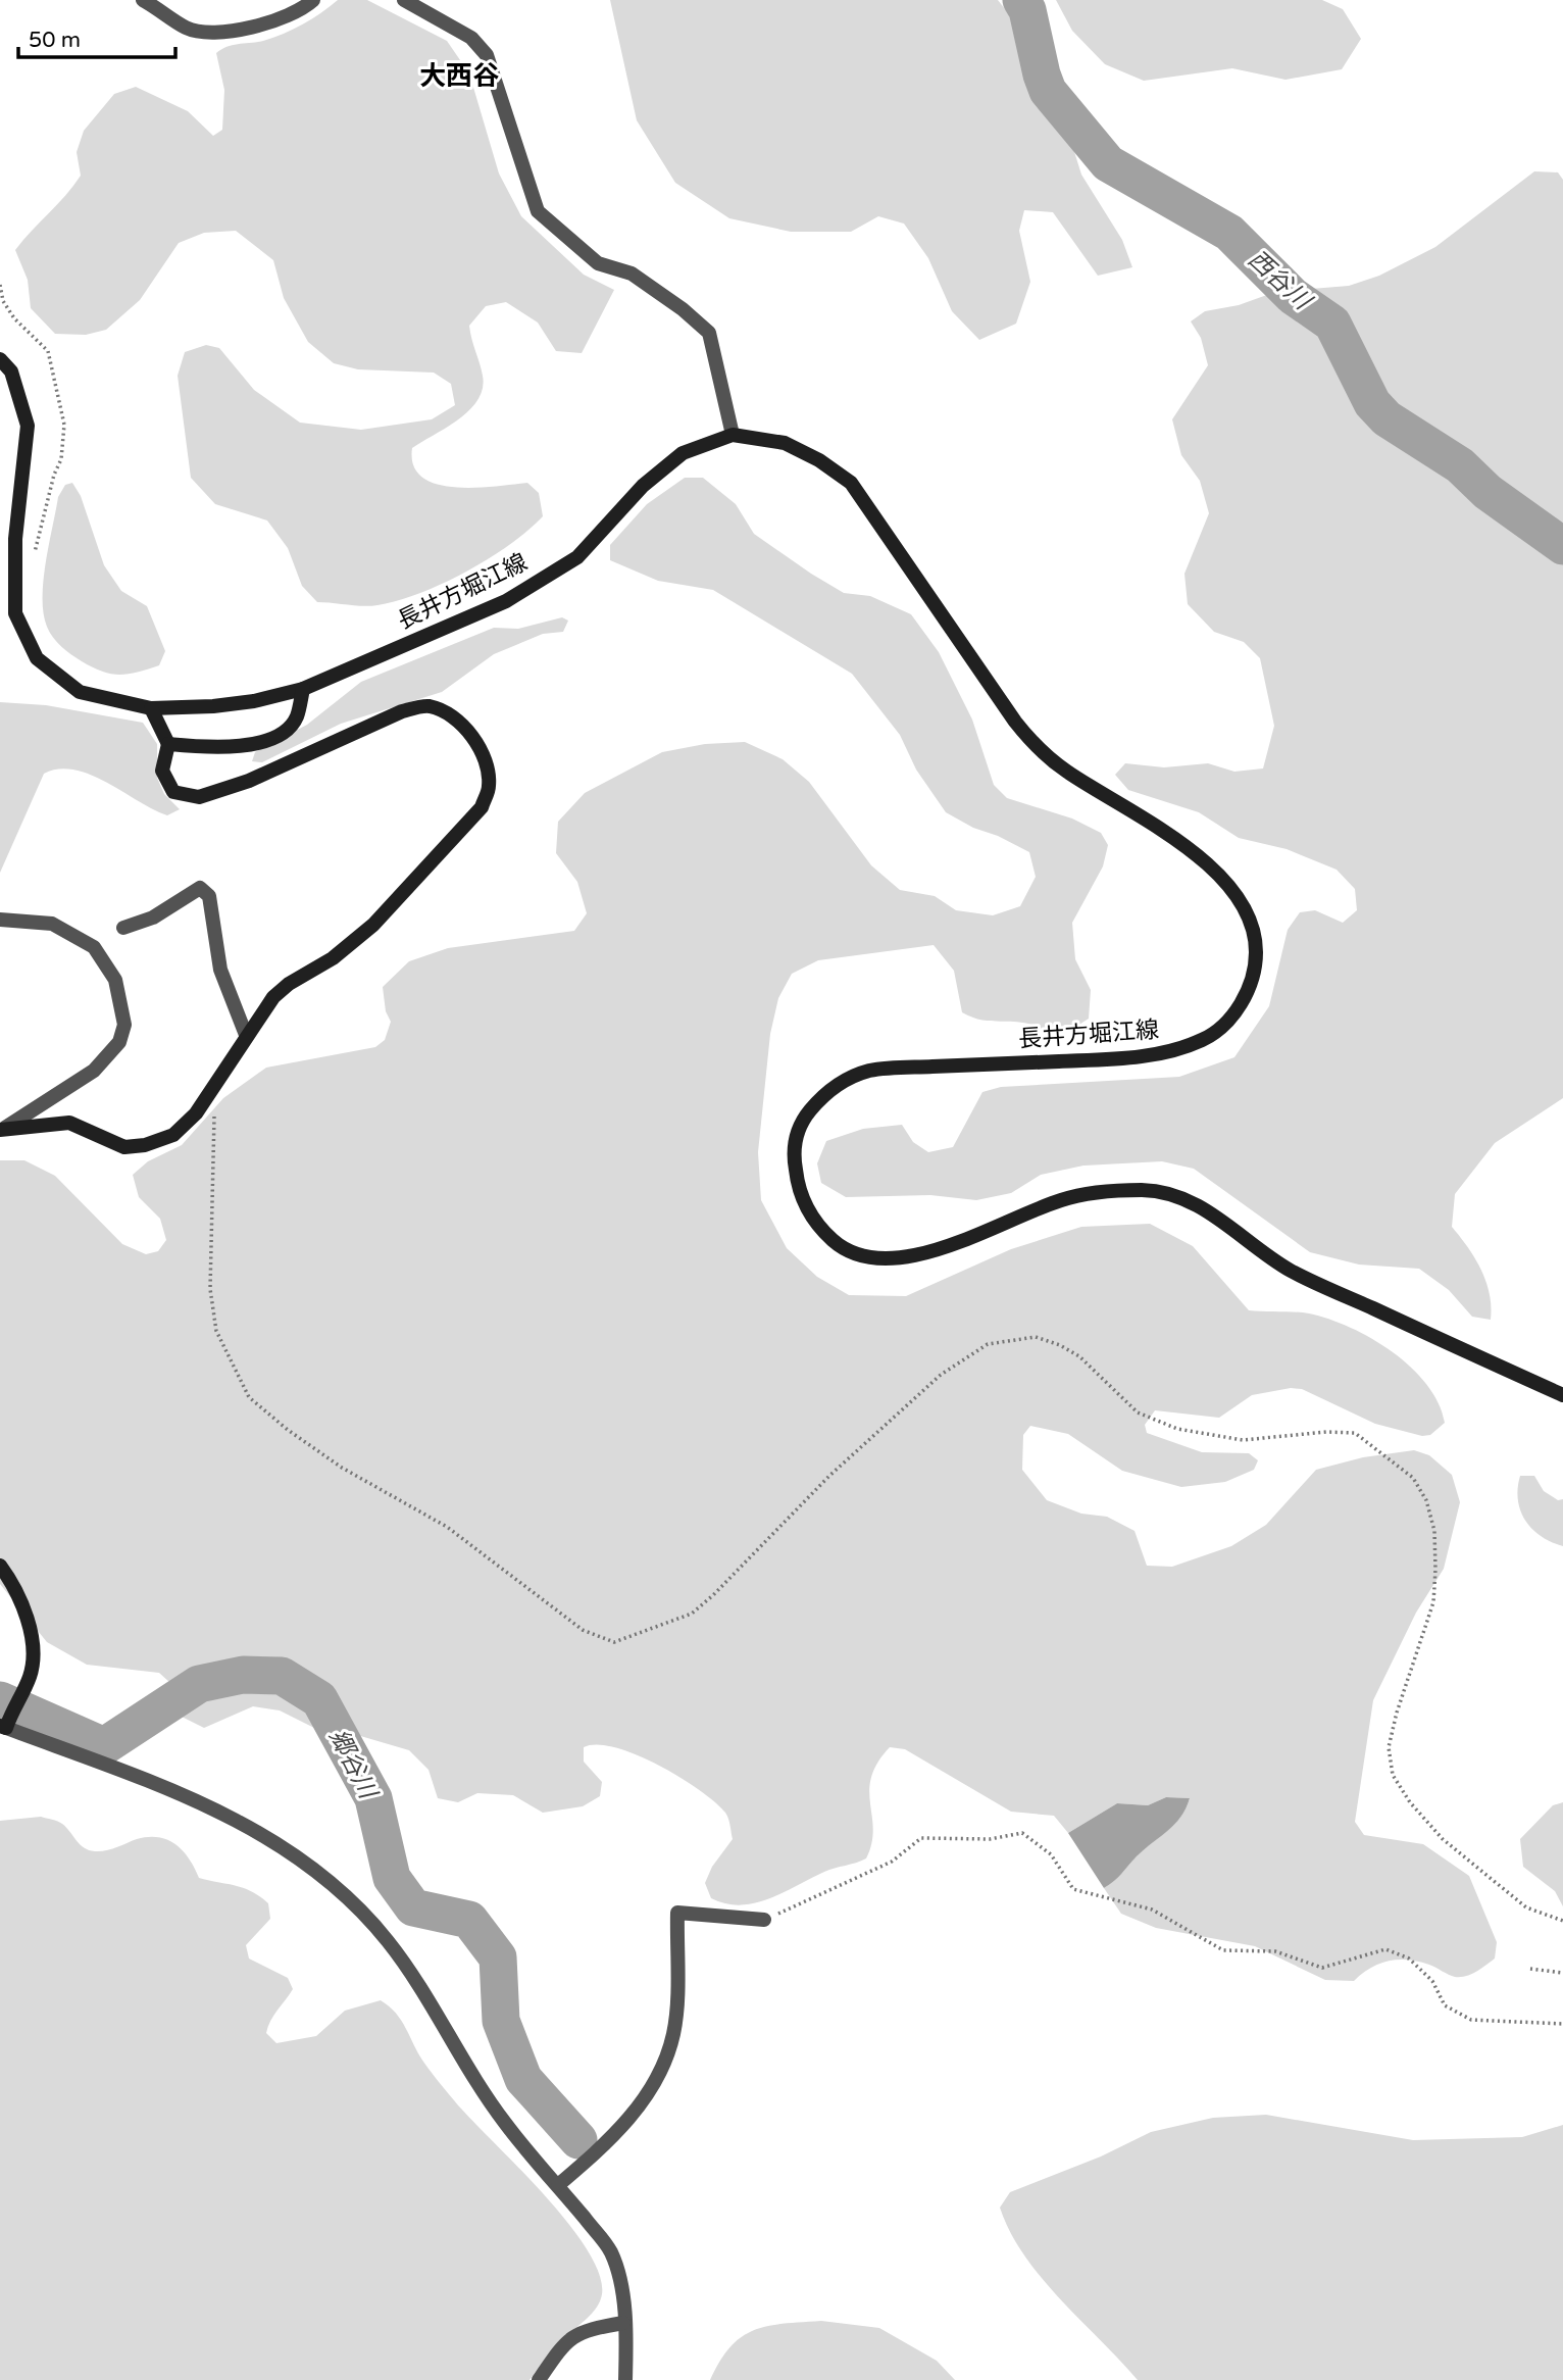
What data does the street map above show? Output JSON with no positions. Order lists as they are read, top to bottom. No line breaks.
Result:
{"streets":{"main road":["長井方堀江線"]},"districts":["大西谷"],"water":["西谷川","郷谷川"],"scale_bar":"50 m"}
